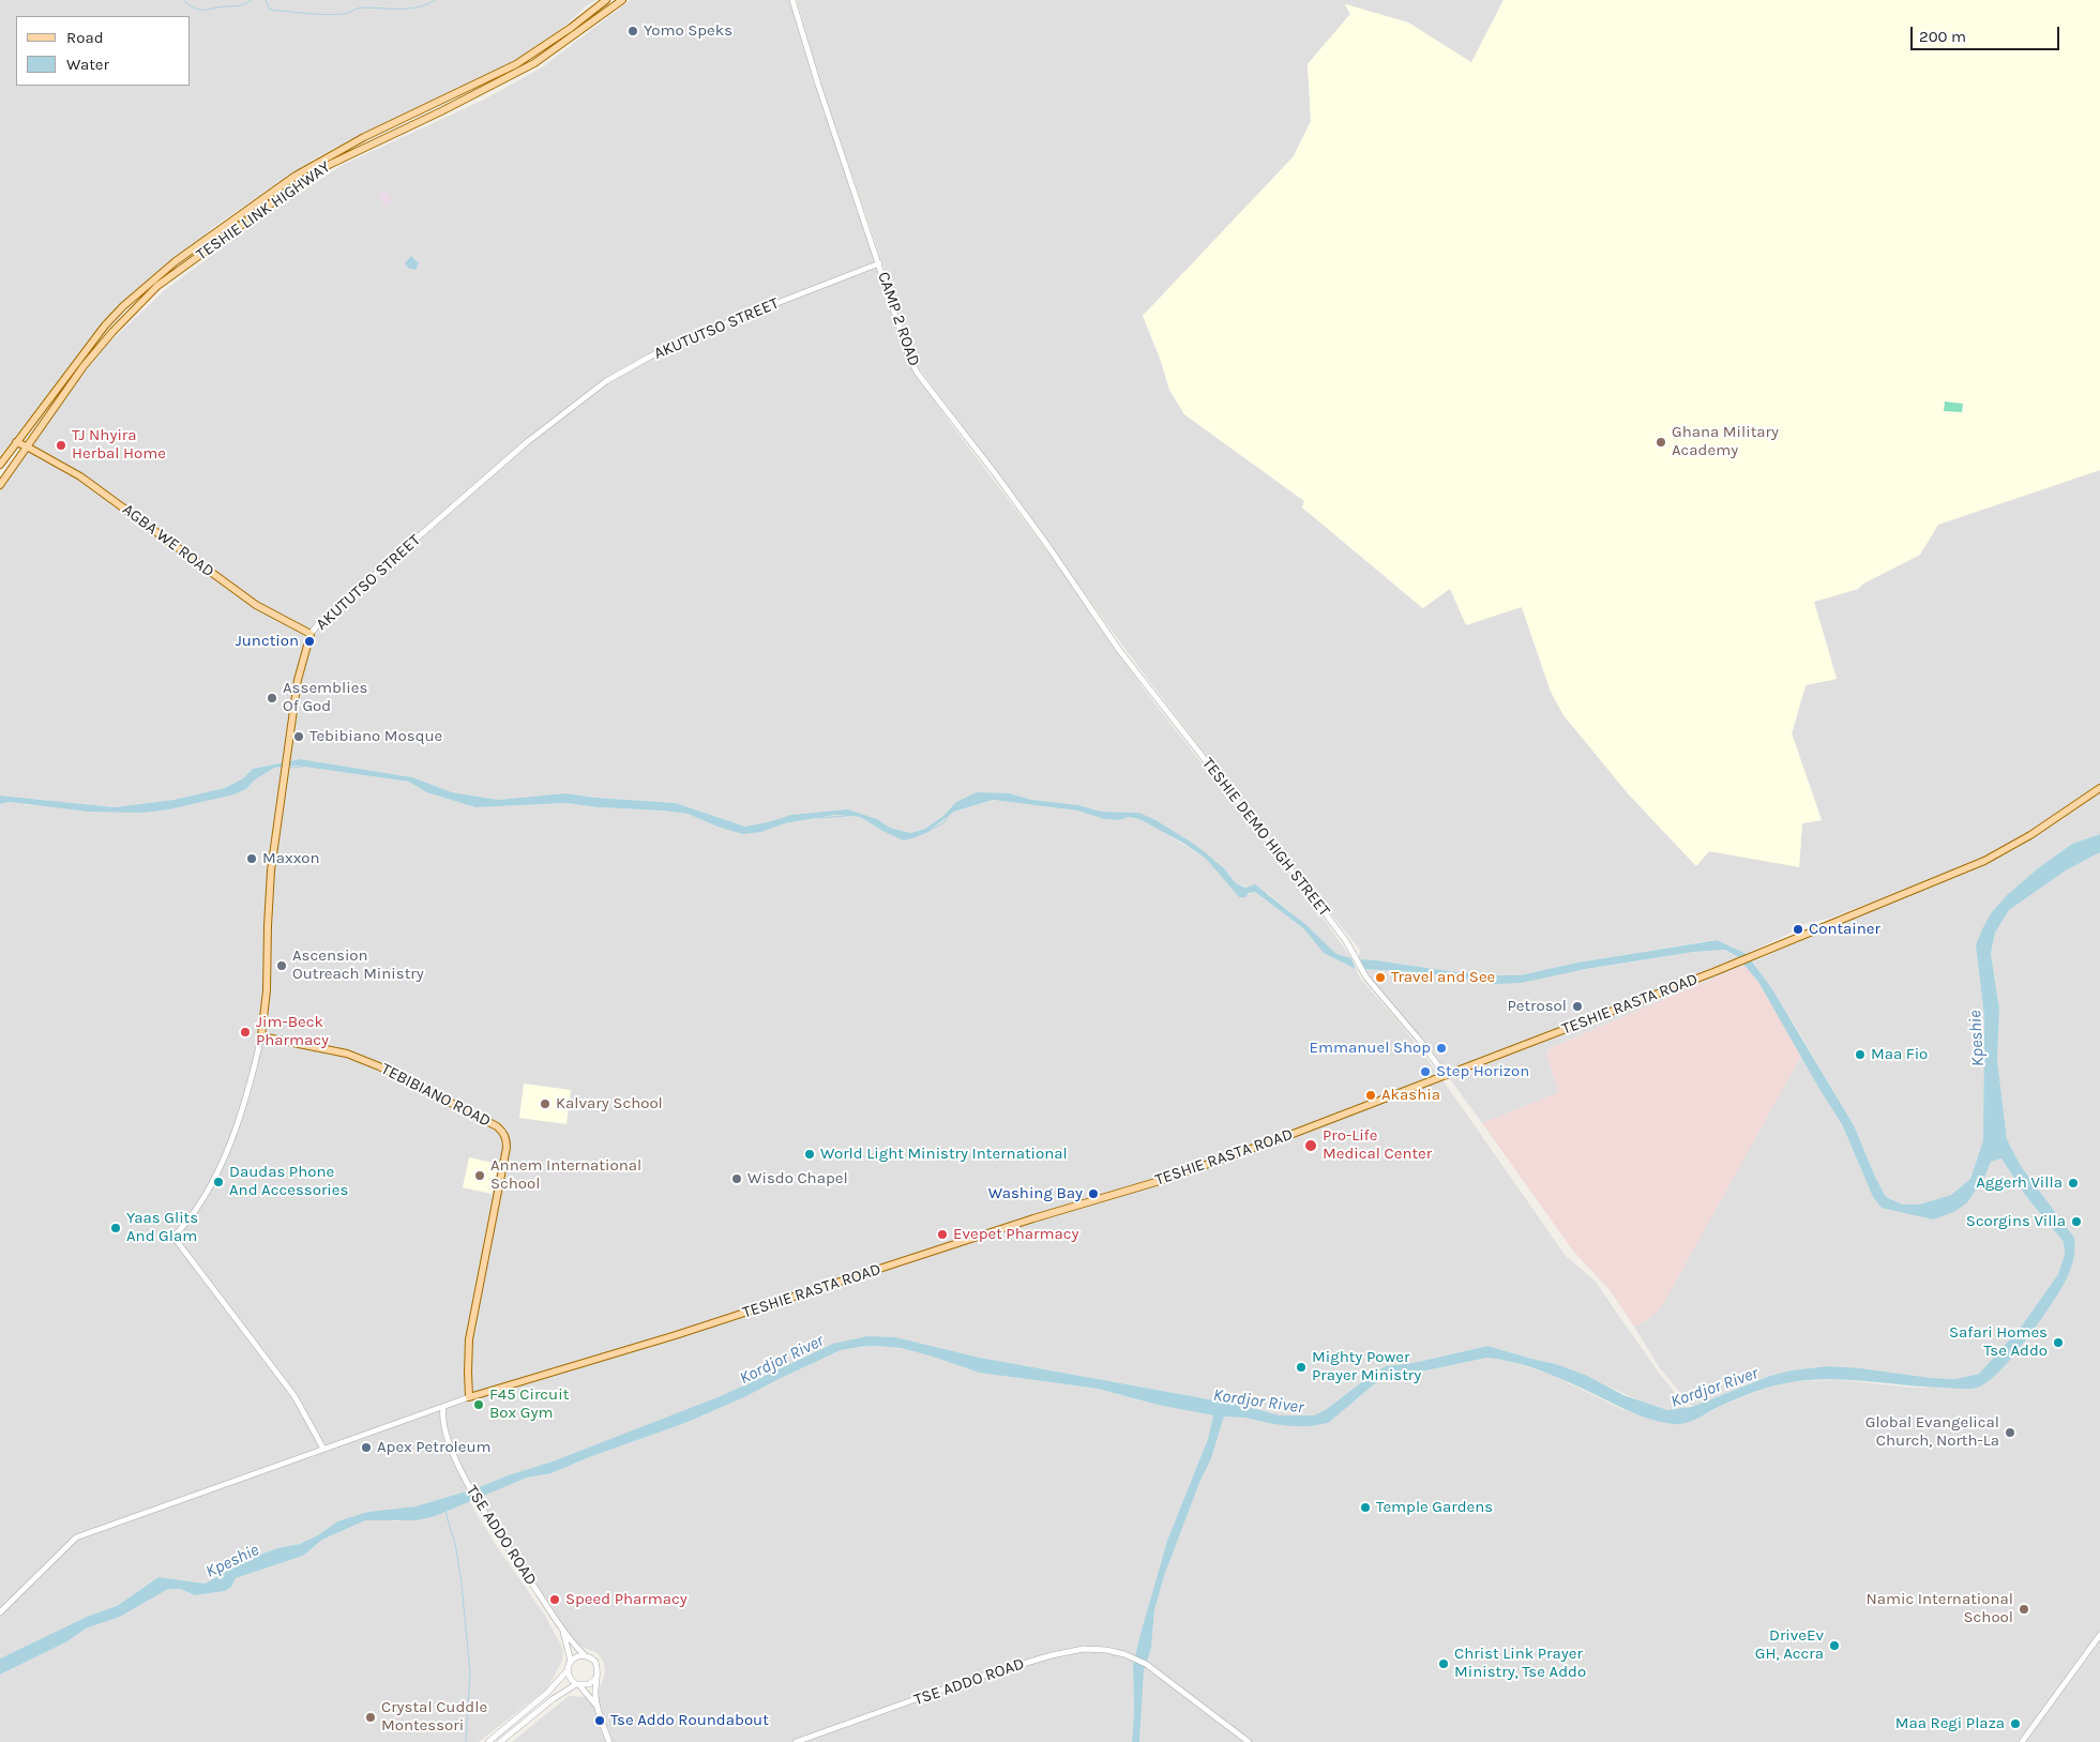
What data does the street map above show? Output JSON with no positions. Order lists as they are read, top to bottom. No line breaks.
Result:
{"streets":{"main road":["TESHIE LINK HIGHWAY","AKUTUTSO STREET","AGBA WE ROAD","TESHIE RASTA ROAD","TEBIBIANO ROAD"],"street":["CAMP 2 ROAD","TESHIE DEMO HIGH STREET","TSE ADDO ROAD"]},"crossings":[["TESHIE LINK HIGHWAY","AGBA WE ROAD"],["CAMP 2 ROAD","AKUTUTSO STREET"],["CAMP 2 ROAD","TESHIE DEMO HIGH STREET"],["AKUTUTSO STREET","AGBA WE ROAD"],["AKUTUTSO STREET","TEBIBIANO ROAD"],["TESHIE DEMO HIGH STREET","TESHIE RASTA ROAD"],["TESHIE RASTA ROAD","TEBIBIANO ROAD"]],"water":["Kpeshie","Kordjor River"],"places":["Yomo Speks","Ghana Military Academy","TJ Nhyira Herbal Home","Junction","Assemblies Of God","Tebibiano Mosque","Maxxon","Container","Ascension Outreach Ministry","Travel and See","Petrosol","Jim-Beck Pharmacy","Emmanuel Shop","Maa Fio","Step Horizon","Akashia","Kalvary School","Pro-Life Medical Center","World Light Ministry International","Annem International School","Wisdo Chapel","Daudas Phone And Accessories","Aggerh Villa","Washing Bay","Scorgins Villa","Yaas Glits And Glam","Evepet Pharmacy","Safari Homes Tse Addo","Mighty Power Prayer Ministry","F45 Circuit Box Gym","Global Evangelical Church, North-La","Apex Petroleum","Temple Gardens","Speed Pharmacy","Namic International School","DriveEv GH, Accra","Christ Link Prayer Ministry, Tse Addo","Crystal Cuddle Montessori","Tse Addo Roundabout","Maa Regi Plaza"],"legend":["Road","Water"],"scale_bar":"200 m"}
